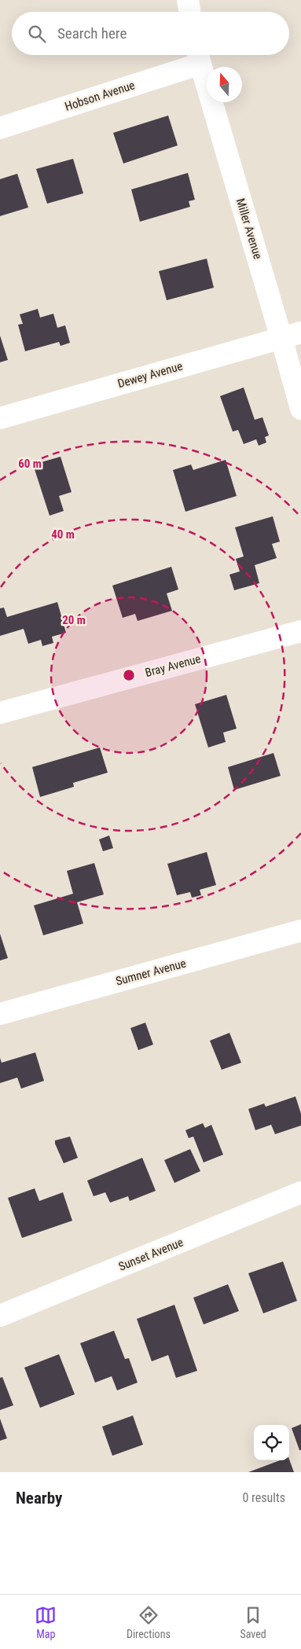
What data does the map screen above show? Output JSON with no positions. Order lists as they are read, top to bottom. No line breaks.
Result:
{"streets":{"street":["Hobson Avenue","Miller Avenue","Dewey Avenue","Bray Avenue","Sumner Avenue","Sunset Avenue"]},"crossings":[["Hobson Avenue","Miller Avenue"],["Miller Avenue","Dewey Avenue"]],"north":"top","page":{"search":"Search here","heading":["Nearby","0 results"],"nav":["Map","Directions","Saved"]},"rings":["60 m","40 m","20 m"]}
